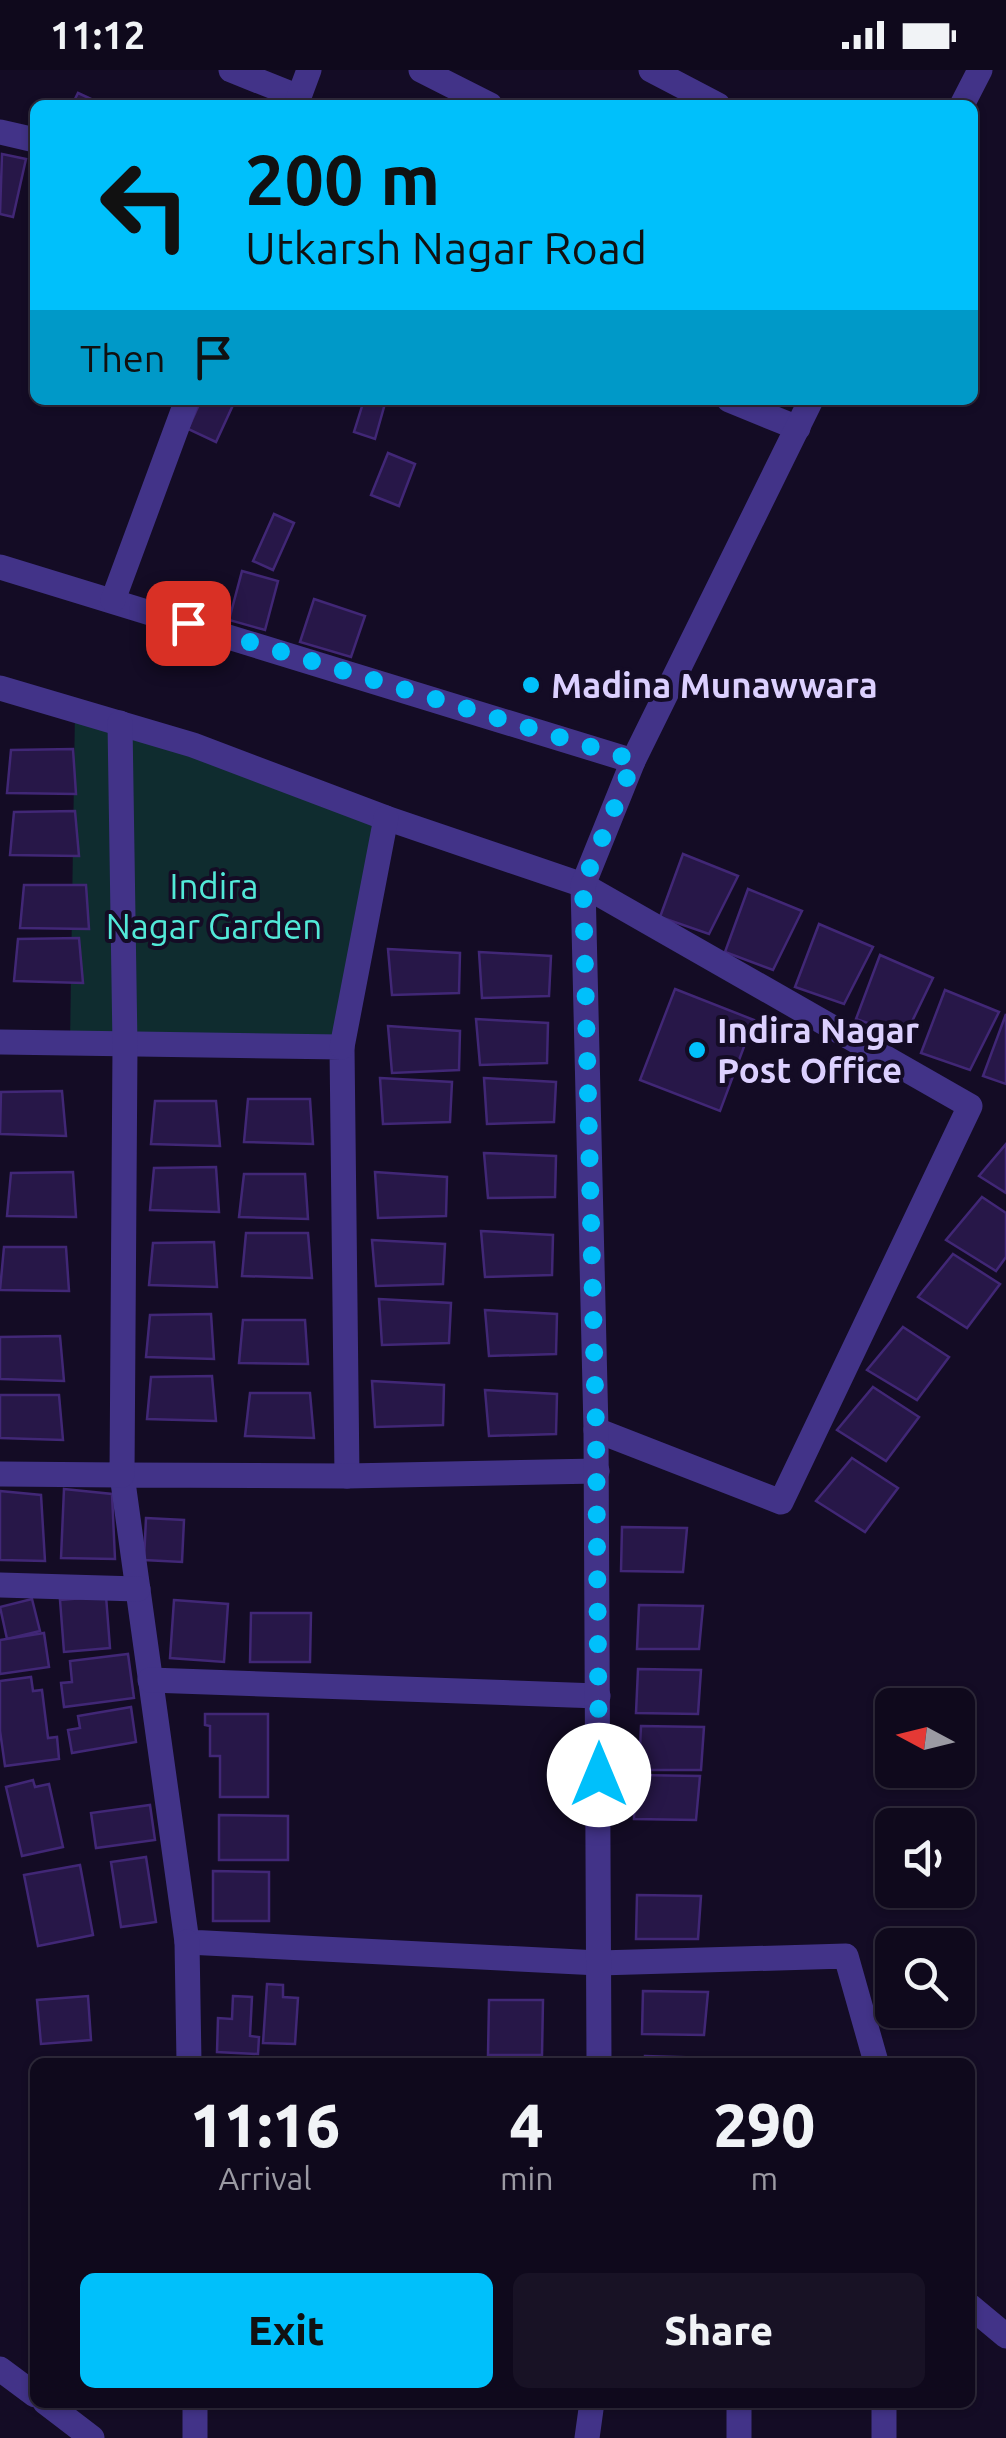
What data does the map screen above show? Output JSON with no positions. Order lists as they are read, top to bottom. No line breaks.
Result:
{"parks":["Indira Nagar Garden"],"places":["Madina Munawwara","Indira Nagar Post Office"],"north":"left","page":{"status":"11:12","turn":["200 m","Utkarsh Nagar Road"],"then":"Then","eta":["11:16","Arrival","4","min","290","m"],"buttons":["Exit","Share"]}}
